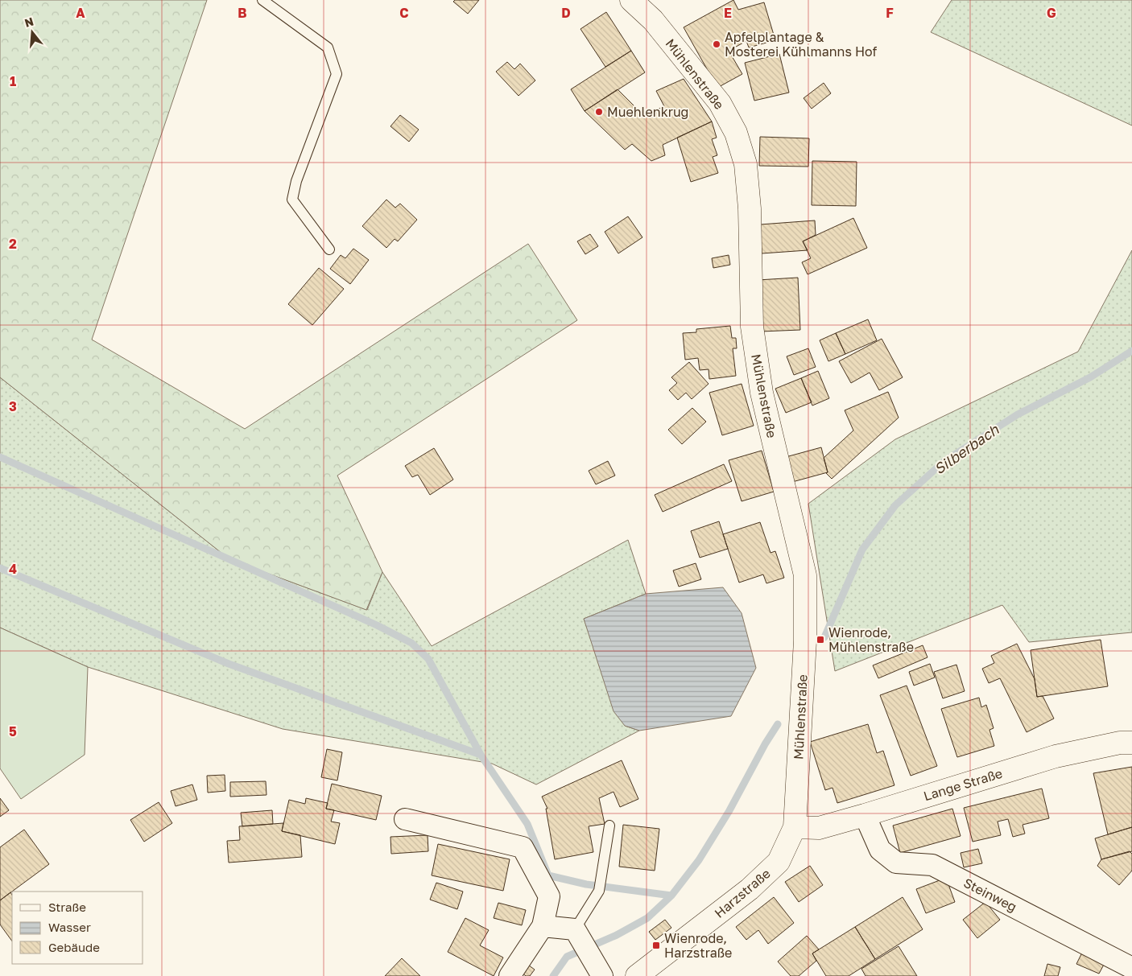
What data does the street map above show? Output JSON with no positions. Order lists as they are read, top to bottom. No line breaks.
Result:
{"streets":{"main road":["Mühlenstraße","Lange Straße","Harzstraße"],"street":["Steinweg"]},"crossings":[["Mühlenstraße","Lange Straße"],["Mühlenstraße","Harzstraße"],["Lange Straße","Harzstraße"],["Lange Straße","Steinweg"]],"water":["Silberbach"],"places":{"other":["Apfelplantage & Mosterei Kühlmanns Hof","Muehlenkrug"],"transit":["Wienrode, Mühlenstraße","Wienrode, Harzstraße"]},"legend":["Straße","Wasser","Gebäude"],"north":"top","grid":{"columns":["A","B","C","D","E","F","G"],"rows":["1","2","3","4","5"]}}
